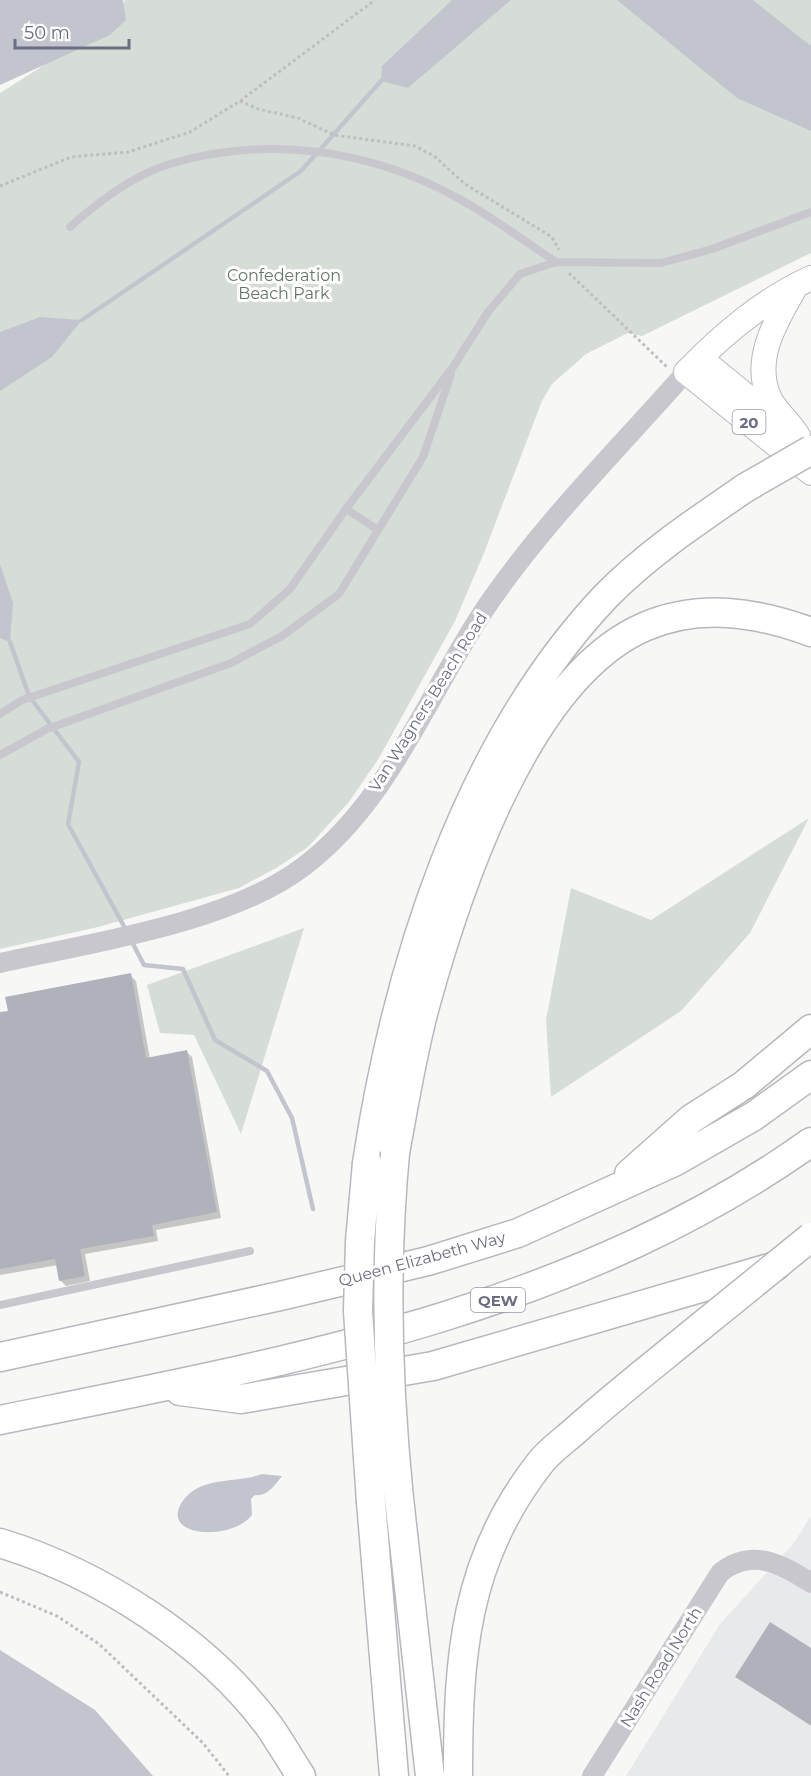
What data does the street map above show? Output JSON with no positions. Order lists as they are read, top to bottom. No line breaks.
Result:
{"streets":{"highway":["Queen Elizabeth Way","QEW"],"main road":["20"],"street":["Van Wagners Beach Road","Nash Road North"]},"crossings":[["20","Van Wagners Beach Road"]],"parks":["Confederation Beach Park"],"scale_bar":"50 m"}
